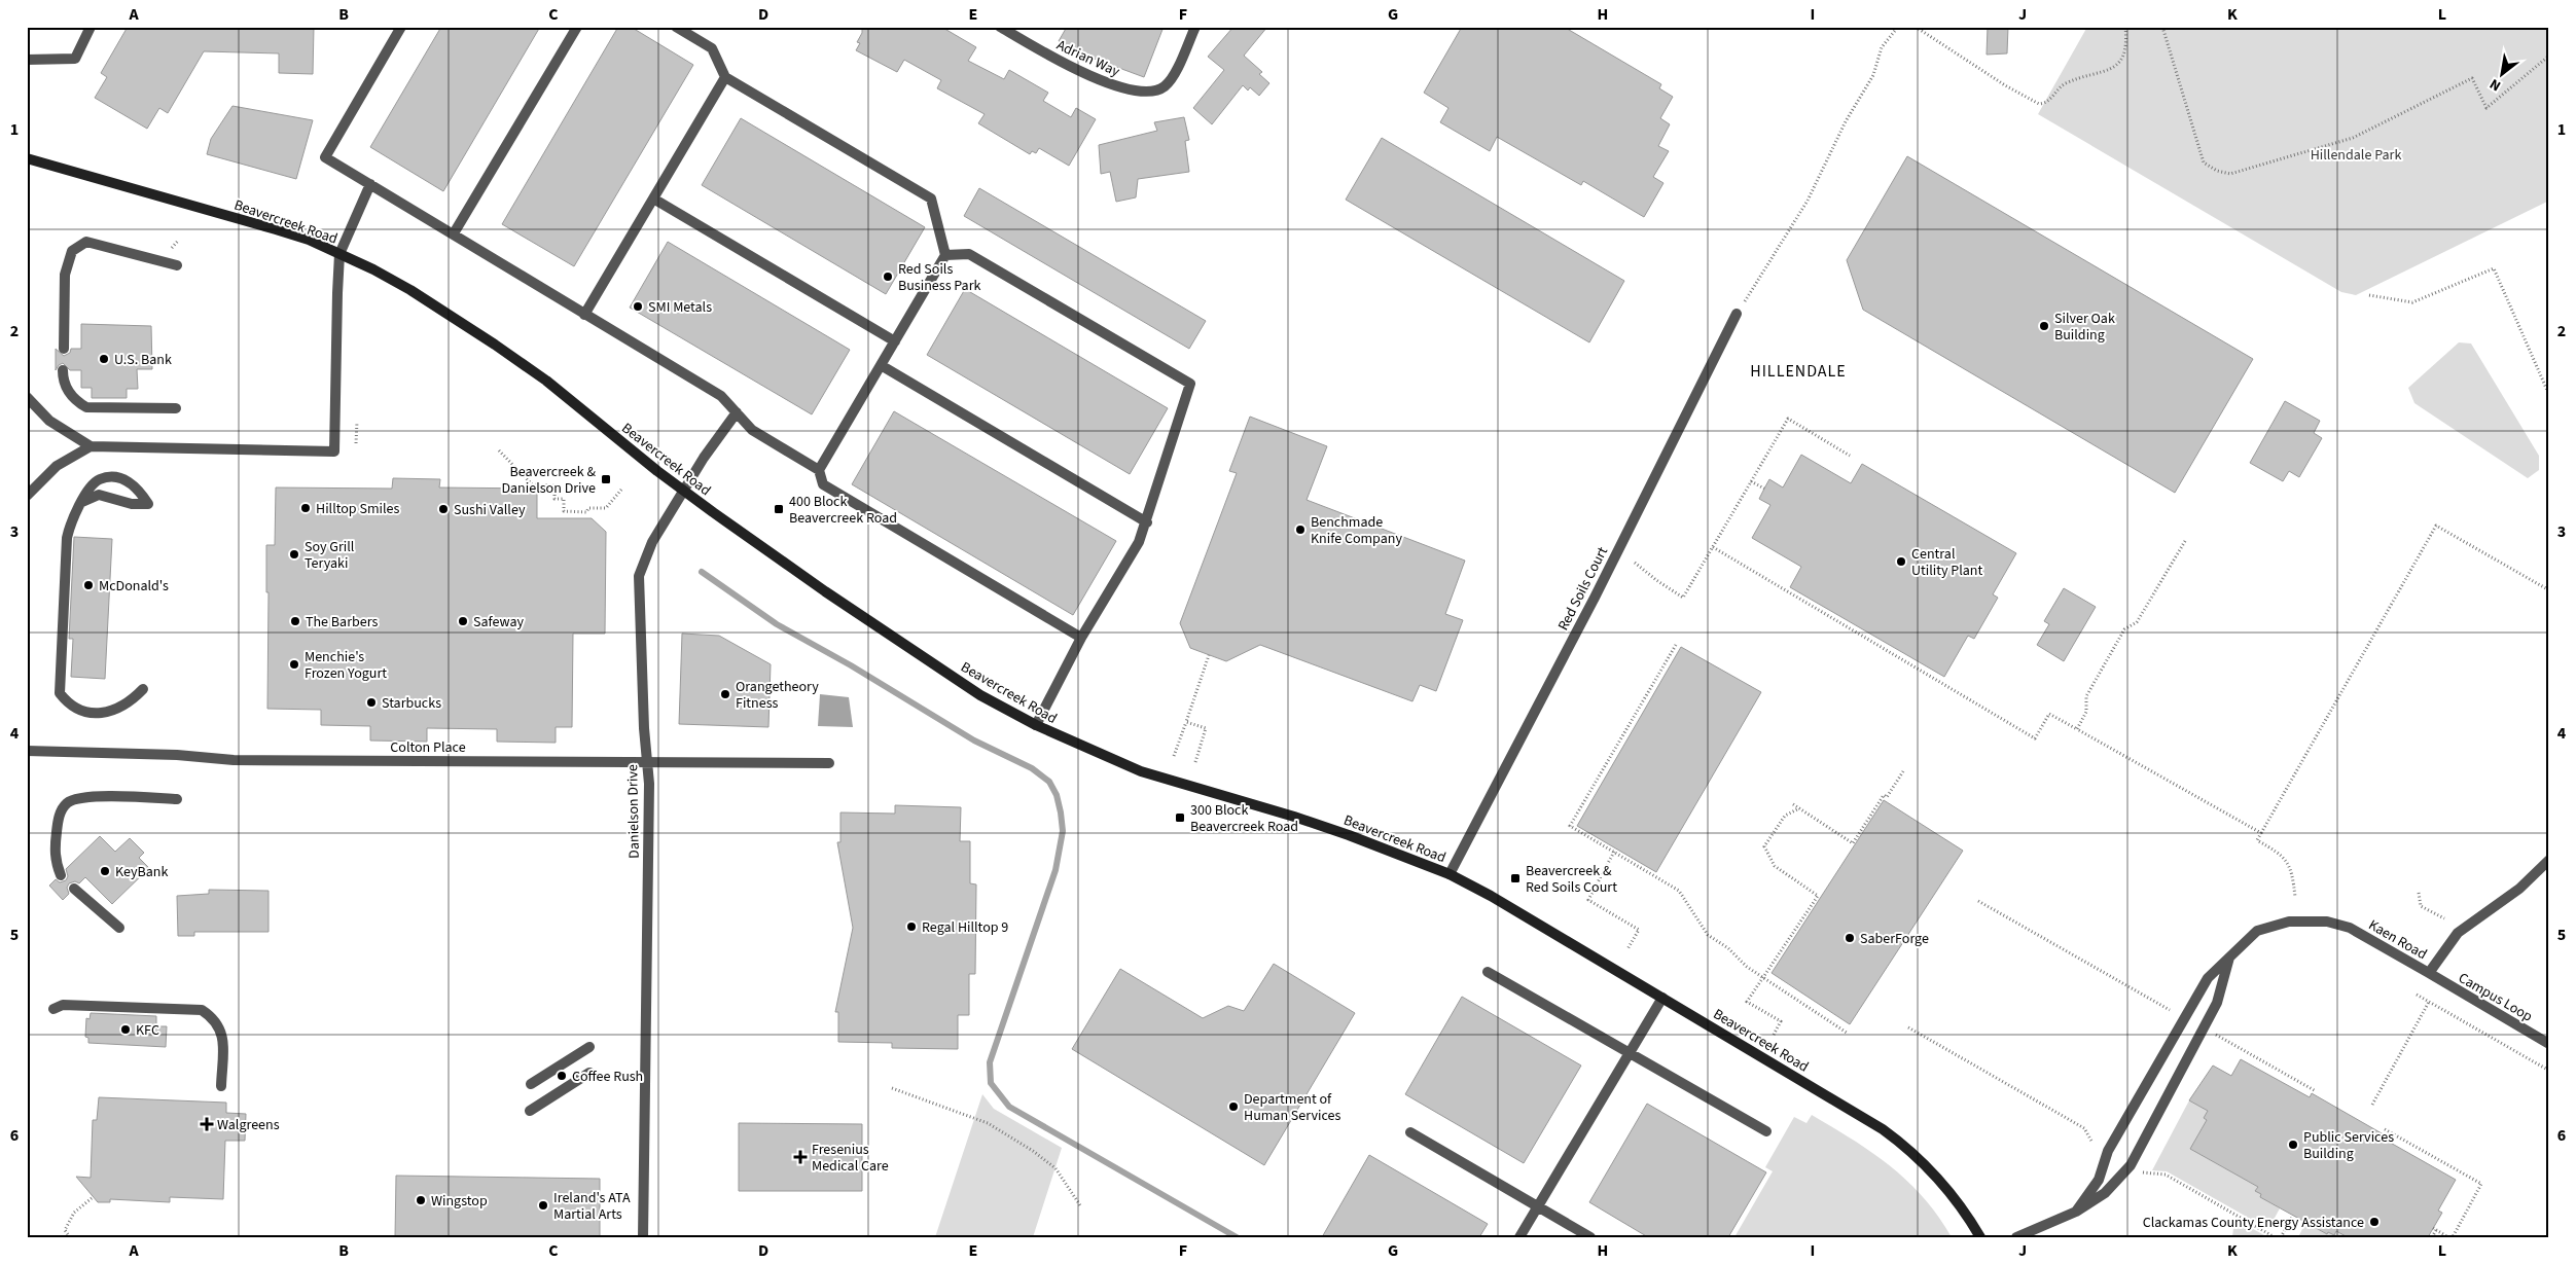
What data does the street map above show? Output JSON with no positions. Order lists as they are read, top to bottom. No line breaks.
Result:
{"streets":{"main road":["Beavercreek Road"],"street":["Adrian Way","Red Soils Court","Colton Place","Danielson Drive","Kaen Road","Campus Loop"]},"crossings":[["Beavercreek Road","Red Soils Court"],["Beavercreek Road","Danielson Drive"],["Colton Place","Danielson Drive"],["Kaen Road","Campus Loop"]],"districts":["HILLENDALE"],"parks":["Hillendale Park"],"places":{"other":["Red Soils Business Park","SMI Metals","Silver Oak Building","U.S. Bank","Hilltop Smiles","Sushi Valley","Benchmade Knife Company","Soy Grill Teryaki","Central Utility Plant","McDonald's","The Barbers","Safeway","Menchie's Frozen Yogurt","Orangetheory Fitness","Starbucks","KeyBank","Regal Hilltop 9","SaberForge","KFC","Coffee Rush","Department of Human Services","Public Services Building","Wingstop","Ireland's ATA Martial Arts","Clackamas County Energy Assistance"],"transit":["Beavercreek & Danielson Drive","400 Block Beavercreek Road","300 Block Beavercreek Road","Beavercreek & Red Soils Court"],"health":["Walgreens","Fresenius Medical Care"]},"north":"bottom left","grid":{"columns":["A","B","C","D","E","F","G","H","I","J","K","L"],"rows":["1","2","3","4","5","6"]}}
